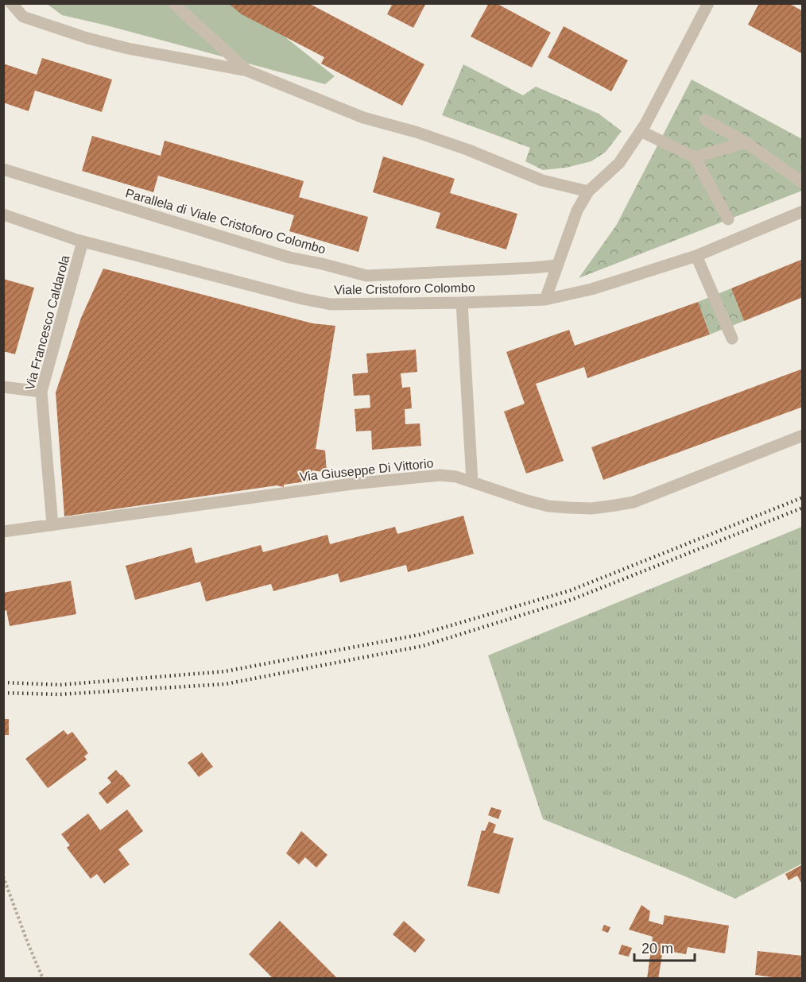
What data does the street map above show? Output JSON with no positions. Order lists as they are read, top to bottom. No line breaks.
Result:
{"streets":{"street":["Parallela di Viale Cristoforo Colombo","Viale Cristoforo Colombo","Via Francesco Caldarola","Via Giuseppe Di Vittorio"]},"crossings":[["Viale Cristoforo Colombo","Via Francesco Caldarola"],["Via Francesco Caldarola","Via Giuseppe Di Vittorio"]],"scale_bar":"20 m"}
